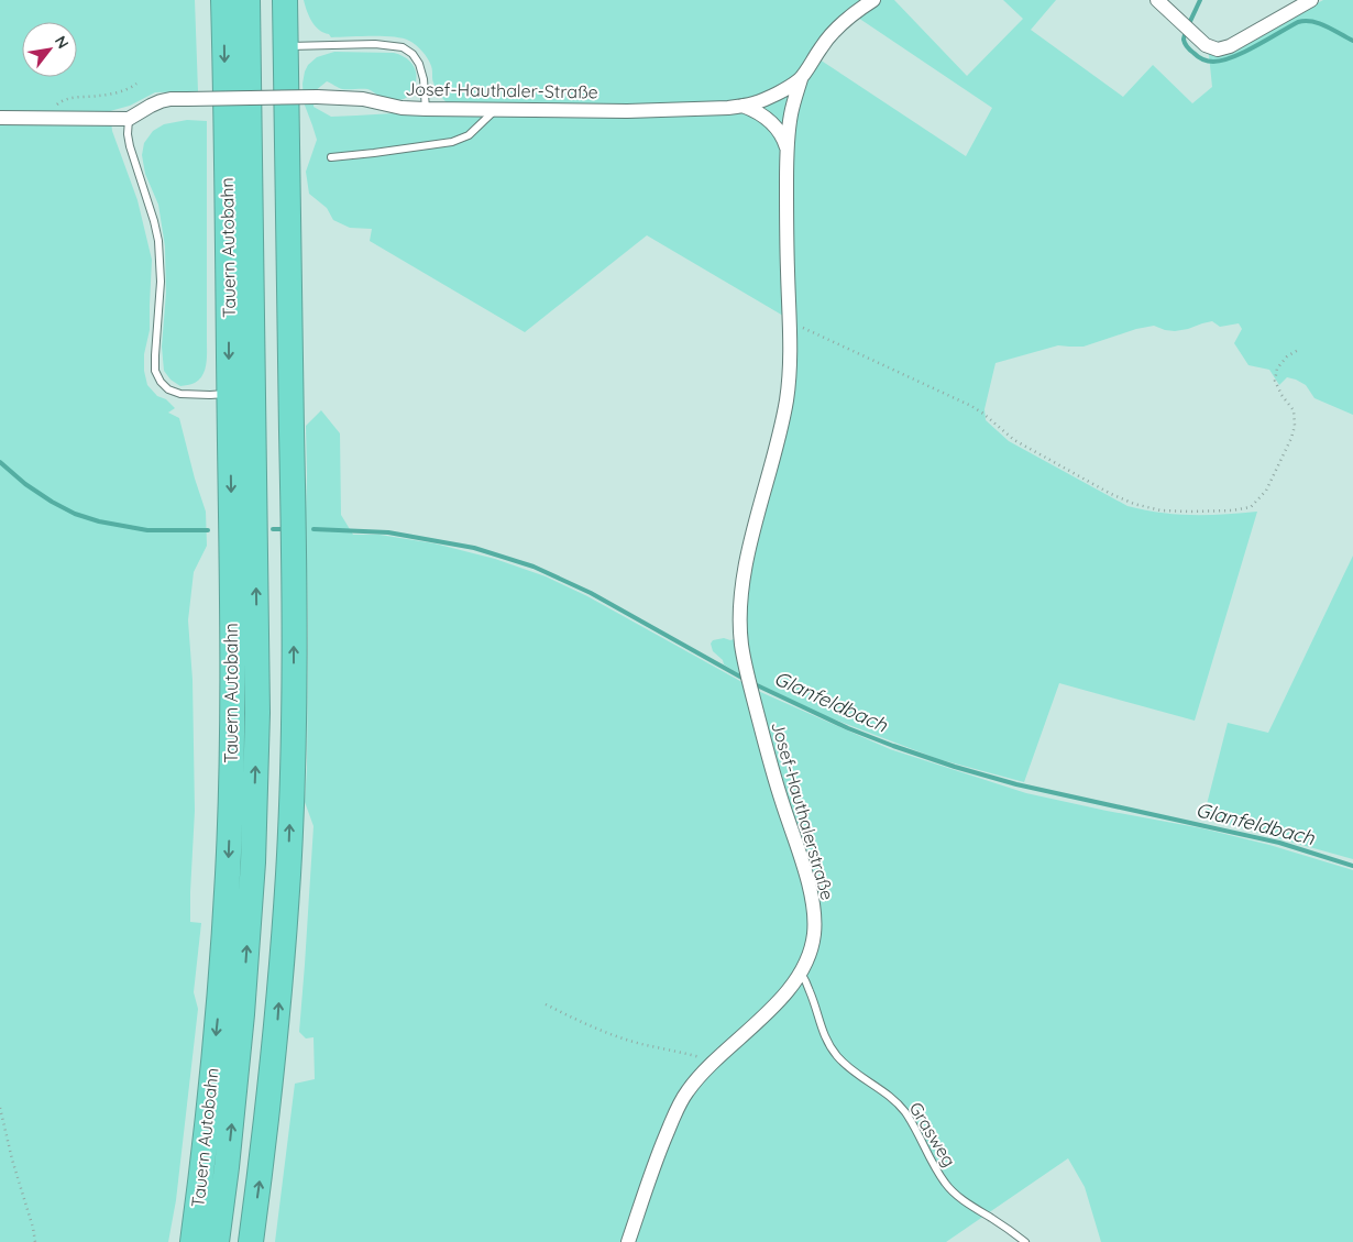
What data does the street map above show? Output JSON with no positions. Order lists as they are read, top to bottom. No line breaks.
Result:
{"streets":{"highway":["Tauern Autobahn"],"street":["Josef-Hauthaler-Straße","Josef-Hauthalerstraße"],"lane":["Grasweg"]},"crossings":[["Josef-Hauthaler-Straße","Josef-Hauthalerstraße"],["Josef-Hauthalerstraße","Grasweg"]],"water":["Glanfeldbach"],"north":"top right"}
